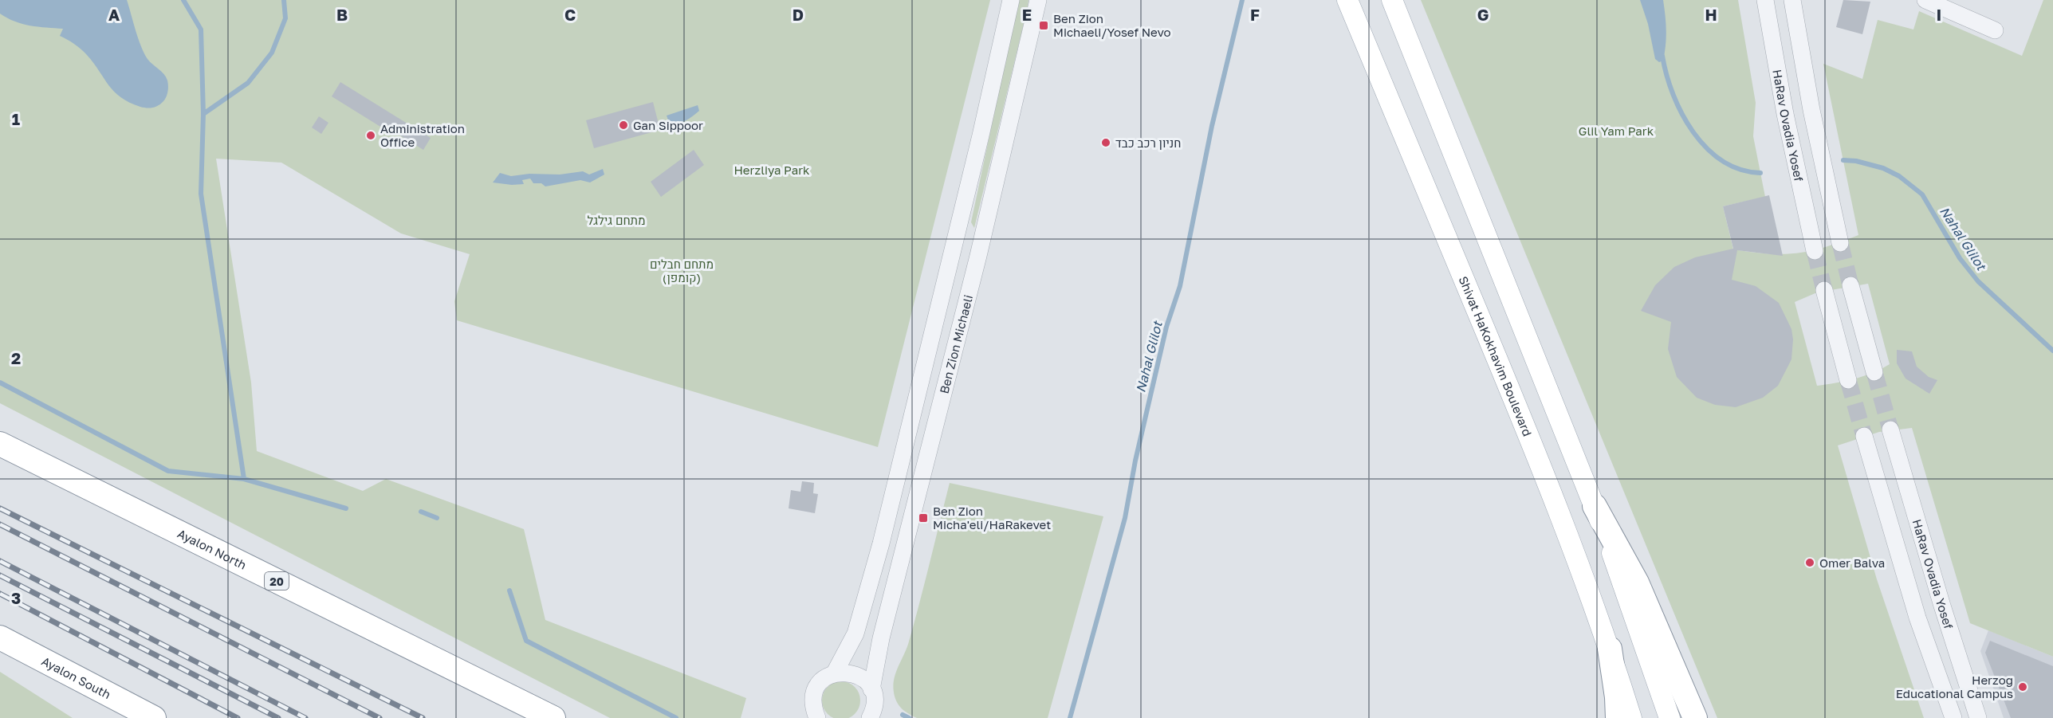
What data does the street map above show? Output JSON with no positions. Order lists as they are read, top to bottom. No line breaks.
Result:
{"streets":{"highway":["Ayalon North","20","Ayalon South"],"main road":["Shivat HaKokhavim Boulevard"],"street":["HaRav Ovadia Yosef","Ben Zion Michaeli"]},"water":["Nahal Glilot"],"parks":["Glil Yam Park","Herzliya Park","מתחם גילגל","מתחם חבלים (קומפן)"],"places":{"transit":["Ben Zion Michaeli/Yosef Nevo","Ben Zion Micha'eli/HaRakevet"],"other":["Gan Sippoor","Administration Office","חניון רכב כבד","Omer Balva","Herzog Educational Campus"]},"grid":{"columns":["A","B","C","D","E","F","G","H","I"],"rows":["1","2","3"]}}
